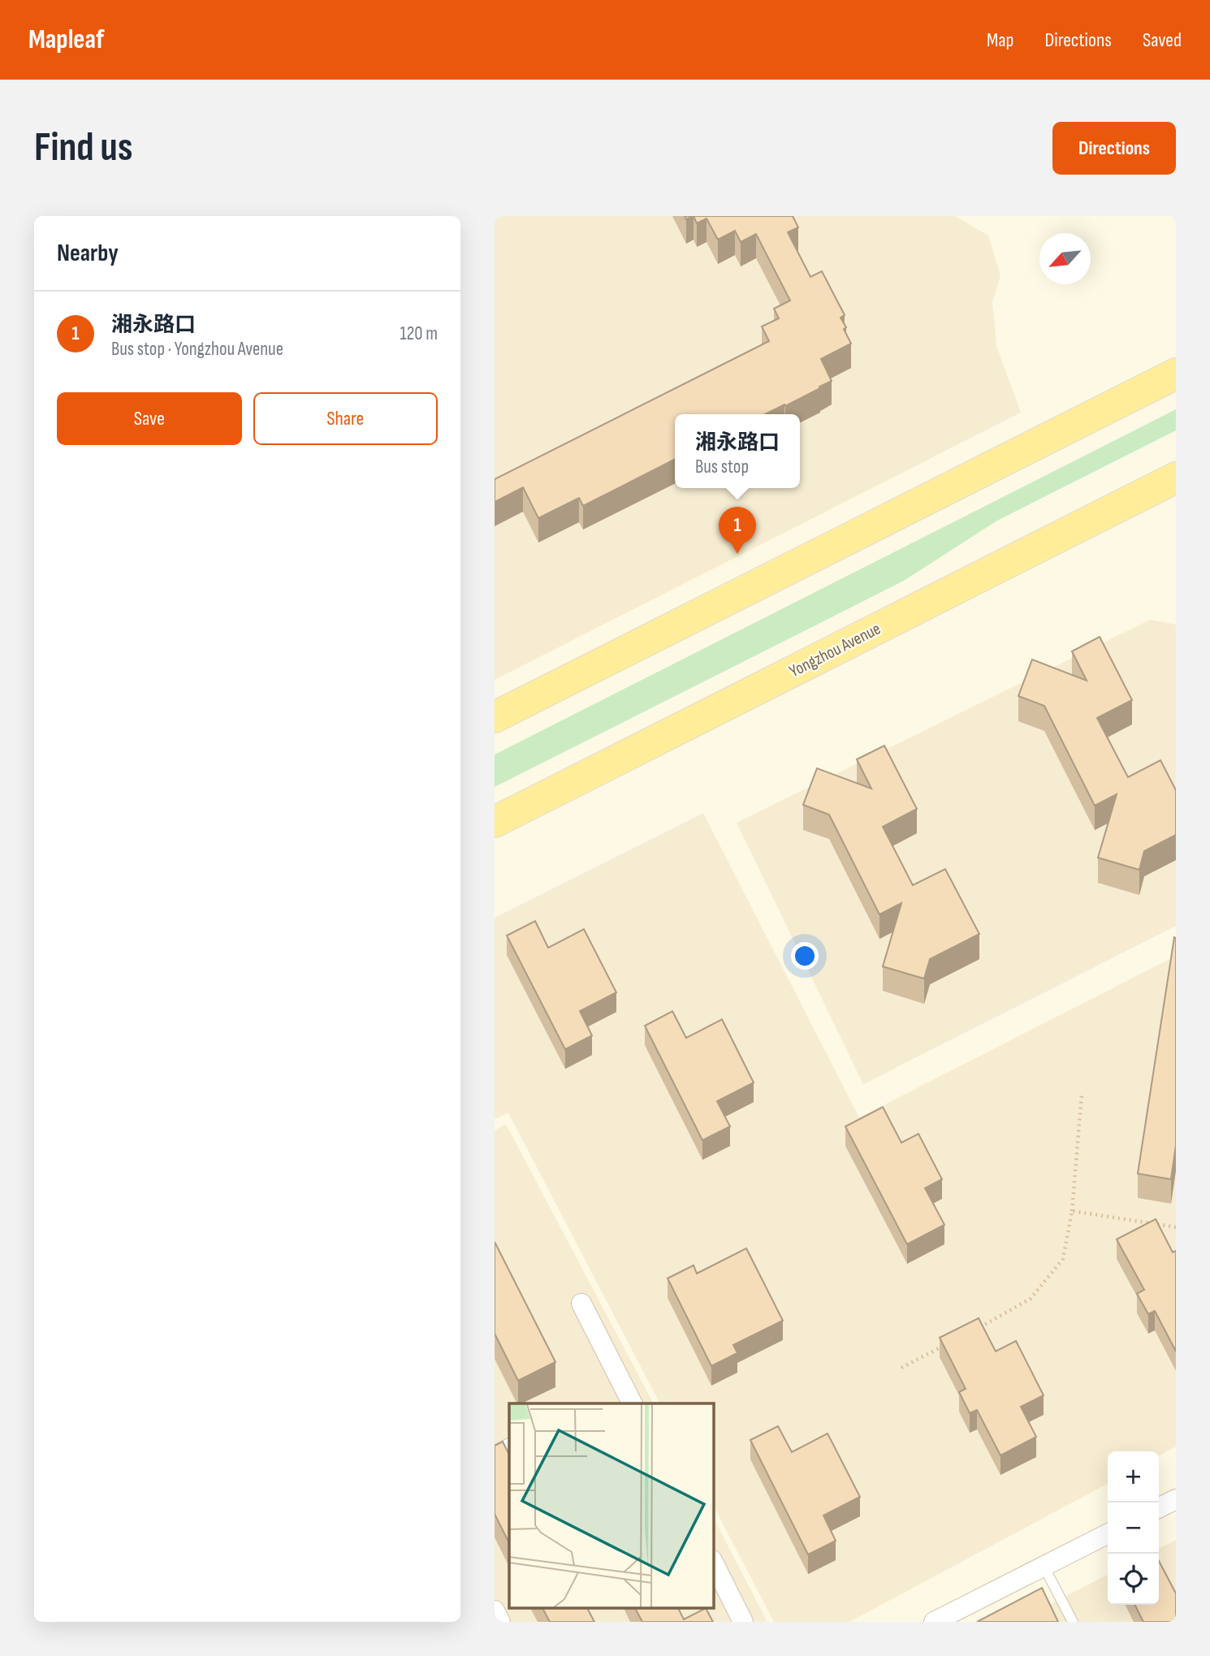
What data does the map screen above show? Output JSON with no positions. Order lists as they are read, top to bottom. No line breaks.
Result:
{"streets":{"main road":["Yongzhou Avenue"]},"north":"bottom left","page":{"header":"Mapleaf","nav":["Map","Directions","Saved"],"buttons":["Directions",["Save","Share"]],"title":"Find us","heading":"Nearby","list":[{"mark":"1","name":"湘永路口","note":"Bus stop · Yongzhou Avenue","value":"120 m"}],"popup":["湘永路口","Bus stop"],"pins":"1","map_buttons":["+","−"]}}
